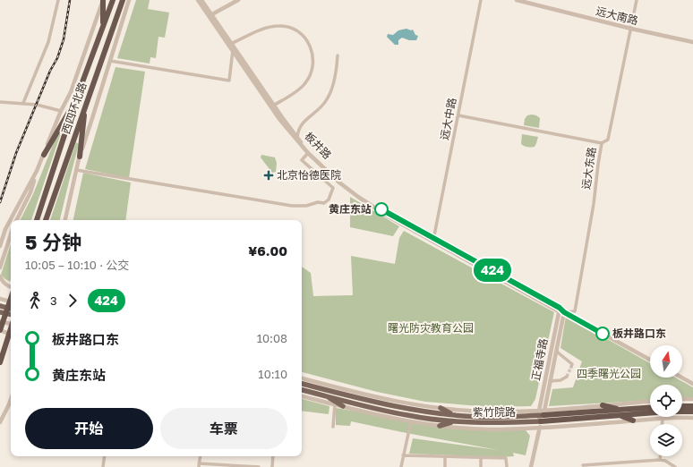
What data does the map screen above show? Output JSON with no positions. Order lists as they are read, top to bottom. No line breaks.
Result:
{"streets":{"highway":["西四环北路","紫竹院路"],"street":["远大南路","远大中路","板井路","远大东路","正福寺路"]},"crossings":[["远大南路","远大东路"],["远大中路","板井路"],["板井路","远大东路"],["板井路","正福寺路"],["远大东路","正福寺路"],["正福寺路","紫竹院路"]],"parks":["曙光防灾教育公园","四季曙光公园"],"places":{"health":["北京怡德医院"],"other":["黄庄东站","板井路口东"]},"lines":["bus line 424"],"north":"top","page":{"on_map":"424","heading":["5 分钟","10:05 – 10:10 · 公交","¥6.00"],"legs":["3","424"],"list":[{"name":"板井路口东","value":"10:08"},{"name":"黄庄东站","value":"10:10"}],"buttons":["开始","车票"]}}
